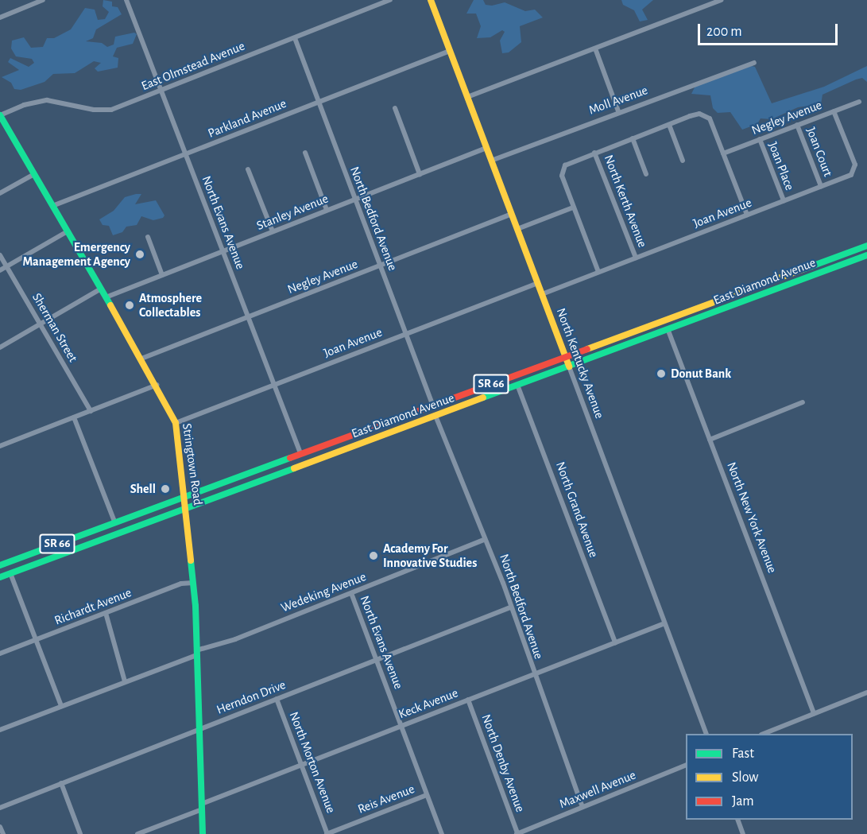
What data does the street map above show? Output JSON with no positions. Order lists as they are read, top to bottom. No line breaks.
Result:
{"streets":{"main road":["East Diamond Avenue","North Kentucky Avenue","SR 66","Stringtown Road"],"street":["East Olmstead Avenue","Moll Avenue","Negley Avenue","Parkland Avenue","Joan Court","Joan Place","North Kerth Avenue","Stanley Avenue","Joan Avenue","North Bedford Avenue","North Evans Avenue","Sherman Street","North Grand Avenue","North New York Avenue","Wedeking Avenue","Richardt Avenue","Herndon Drive","Keck Avenue","North Morton Avenue","North Denby Avenue","Maxwell Avenue","Reis Avenue"]},"crossings":[["East Olmstead Avenue","North Bedford Avenue"],["East Olmstead Avenue","North Evans Avenue"],["East Olmstead Avenue","Stringtown Road"],["Moll Avenue","North Kentucky Avenue"],["Negley Avenue","Joan Court"],["Negley Avenue","Joan Place"],["Negley Avenue","Joan Avenue"],["Negley Avenue","North Bedford Avenue"],["Negley Avenue","North Evans Avenue"],["Negley Avenue","North Kentucky Avenue"],["Negley Avenue","Stringtown Road"],["Parkland Avenue","North Bedford Avenue"],["Parkland Avenue","North Evans Avenue"],["Parkland Avenue","North Kentucky Avenue"],["Parkland Avenue","Stringtown Road"],["Joan Court","Joan Avenue"],["Joan Place","Joan Avenue"],["North Kerth Avenue","Joan Avenue"],["Stanley Avenue","North Bedford Avenue"],["Stanley Avenue","North Evans Avenue"],["Stanley Avenue","North Kentucky Avenue"],["Stanley Avenue","Stringtown Road"],["Joan Avenue","North Bedford Avenue"],["Joan Avenue","North Evans Avenue"],["Joan Avenue","North Kentucky Avenue"],["Joan Avenue","Stringtown Road"],["North Bedford Avenue","East Diamond Avenue"],["North Bedford Avenue","Wedeking Avenue"],["North Bedford Avenue","Herndon Drive"],["North Bedford Avenue","Keck Avenue"],["North Bedford Avenue","Maxwell Avenue"],["North Evans Avenue","East Diamond Avenue"],["North Evans Avenue","Wedeking Avenue"],["North Evans Avenue","Herndon Drive"],["North Evans Avenue","Keck Avenue"],["North Evans Avenue","Reis Avenue"],["East Diamond Avenue","North Kentucky Avenue"],["East Diamond Avenue","Stringtown Road"],["East Diamond Avenue","North Grand Avenue"],["East Diamond Avenue","North New York Avenue"],["North Kentucky Avenue","Keck Avenue"],["Stringtown Road","Wedeking Avenue"],["Stringtown Road","Richardt Avenue"],["Stringtown Road","Herndon Drive"],["Stringtown Road","Keck Avenue"],["North Grand Avenue","Keck Avenue"],["Herndon Drive","North Morton Avenue"],["Keck Avenue","North Morton Avenue"],["Keck Avenue","North Denby Avenue"],["North Morton Avenue","Reis Avenue"],["North Denby Avenue","Maxwell Avenue"]],"places":["Emergency Management Agency","Atmosphere Collectables","Donut Bank","Shell","Academy For Innovative Studies"],"legend":["Fast","Slow","Jam"],"scale_bar":"200 m"}
